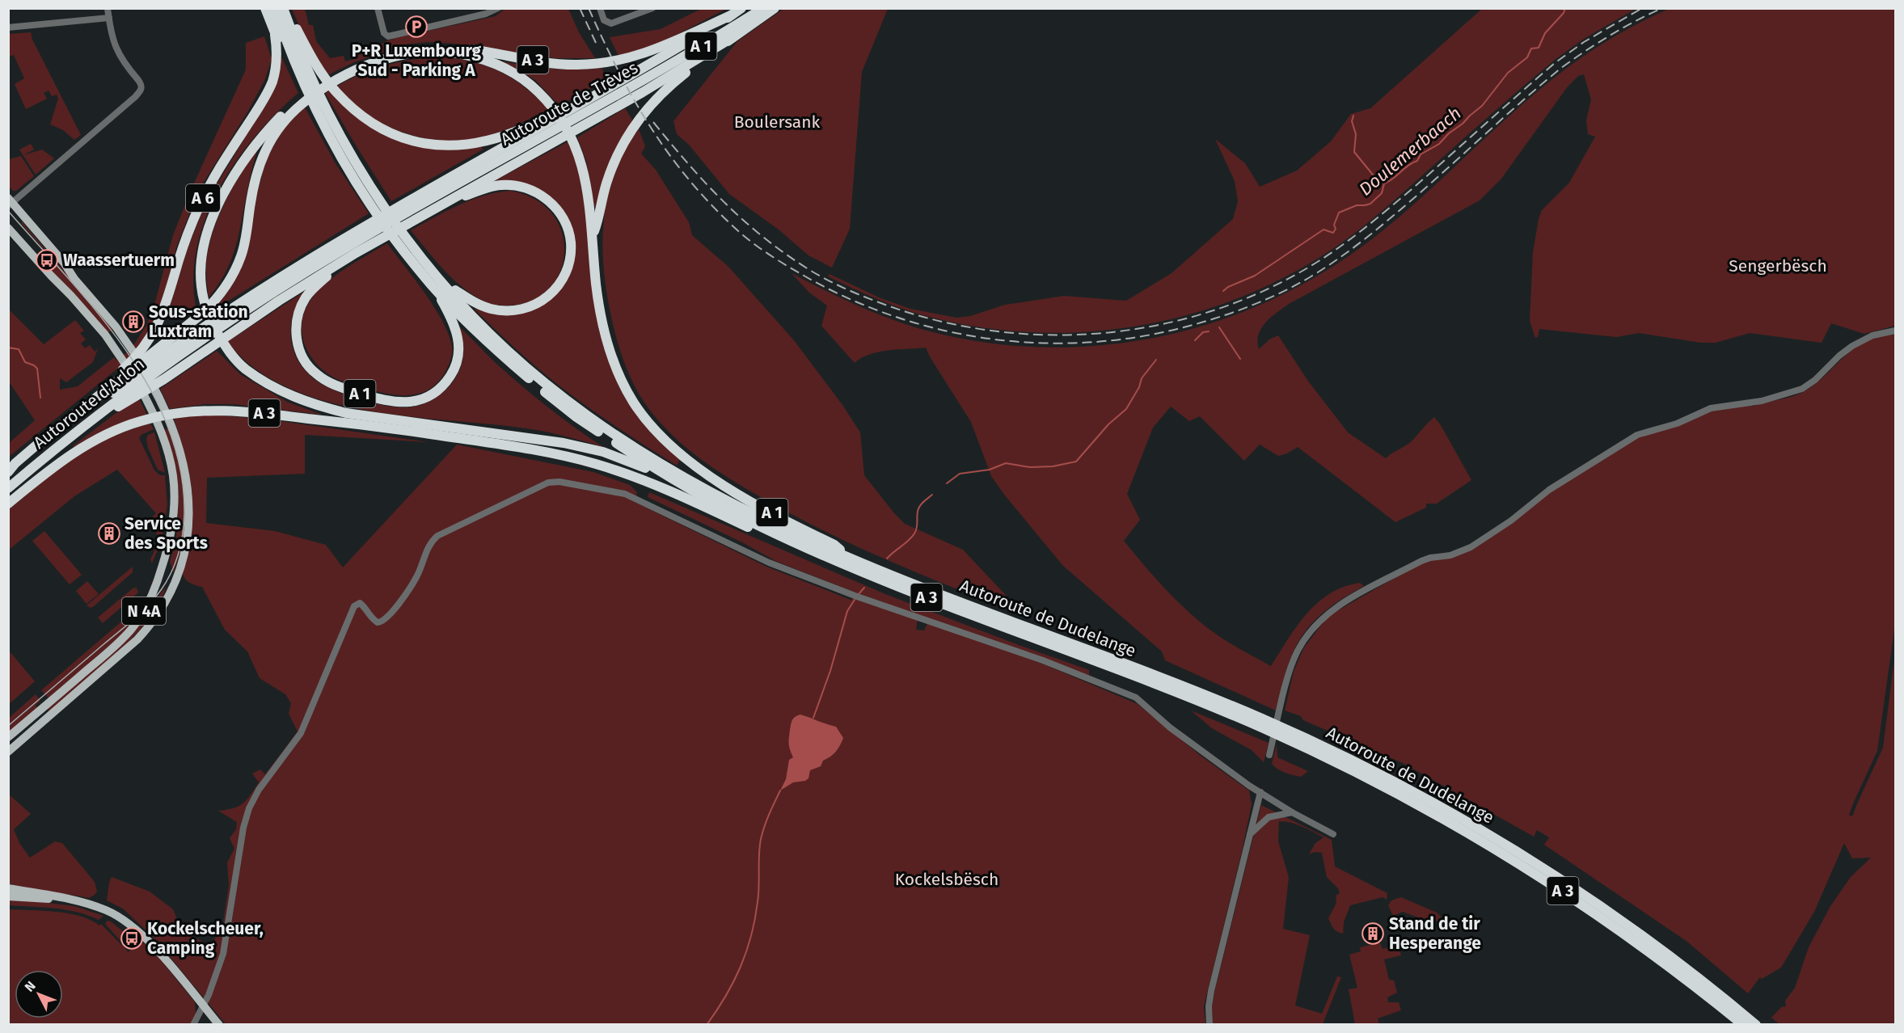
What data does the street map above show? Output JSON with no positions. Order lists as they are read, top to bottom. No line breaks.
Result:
{"streets":{"highway":["A 1","A 3","Autoroute de Trèves","A 6","Autoroute d'Arlon","Autoroute de Dudelange"],"main road":["N 4A"]},"crossings":[["A 1","A 3"],["A 1","Autoroute de Trèves"],["A 1","Autoroute d'Arlon"],["A 1","Autoroute de Dudelange"],["A 3","Autoroute de Trèves"],["A 3","A 6"],["A 3","Autoroute de Dudelange"],["Autoroute de Trèves","Autoroute d'Arlon"]],"water":["Doulemerbaach"],"parks":["Boulersank","Sengerbësch","Kockelsbësch"],"places":{"parking":["P+R Luxembourg Sud - Parking A"],"bus stop":["Waassertuerm","Kockelscheuer, Camping"],"building":["Sous-station Luxtram","Service des Sports","Stand de tir Hesperange"]},"north":"top left"}
